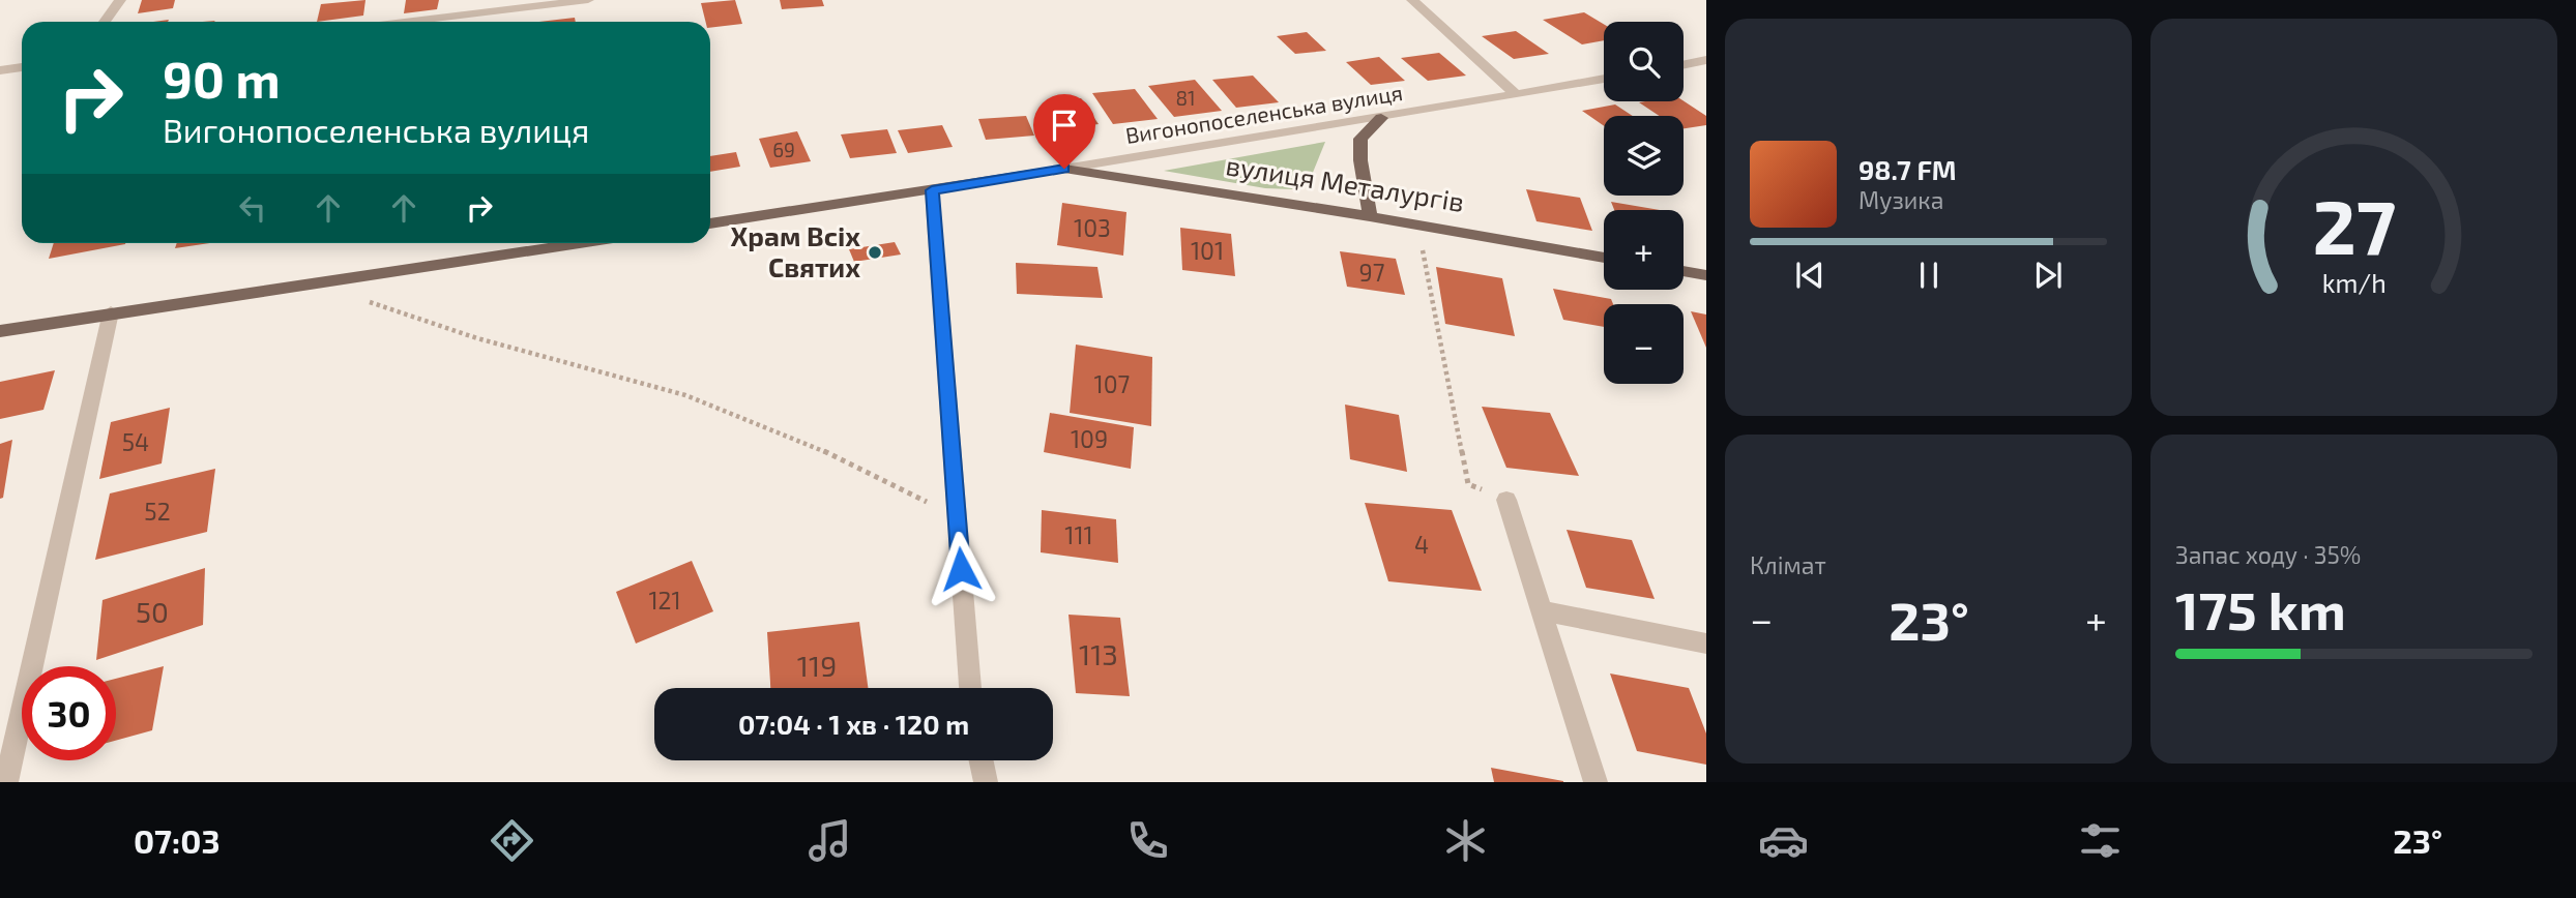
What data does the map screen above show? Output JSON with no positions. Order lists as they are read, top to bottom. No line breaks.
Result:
{"streets":{"main road":["Вигонопоселенська вулиця","вулиця Металургів"]},"crossings":[["Вигонопоселенська вулиця","вулиця Металургів"]],"places":["Храм Всіх Святих"],"house_numbers":["81","69","103","101","97","107","109","54","52","111","4","121","50","113","119"],"page":{"map_buttons":["+","−"],"turn":["90 m","Вигонопоселенська вулиця"],"song":["98.7 FM","Музика"],"tile":["Клімат",["Запас ходу · 35%","175 km"]],"heat":["−","23°","+"],"limit":"30","trip":"07:04 · 1 хв · 120 m","tabs":["07:03","23°"],"gauge":["27","km/h"]}}
